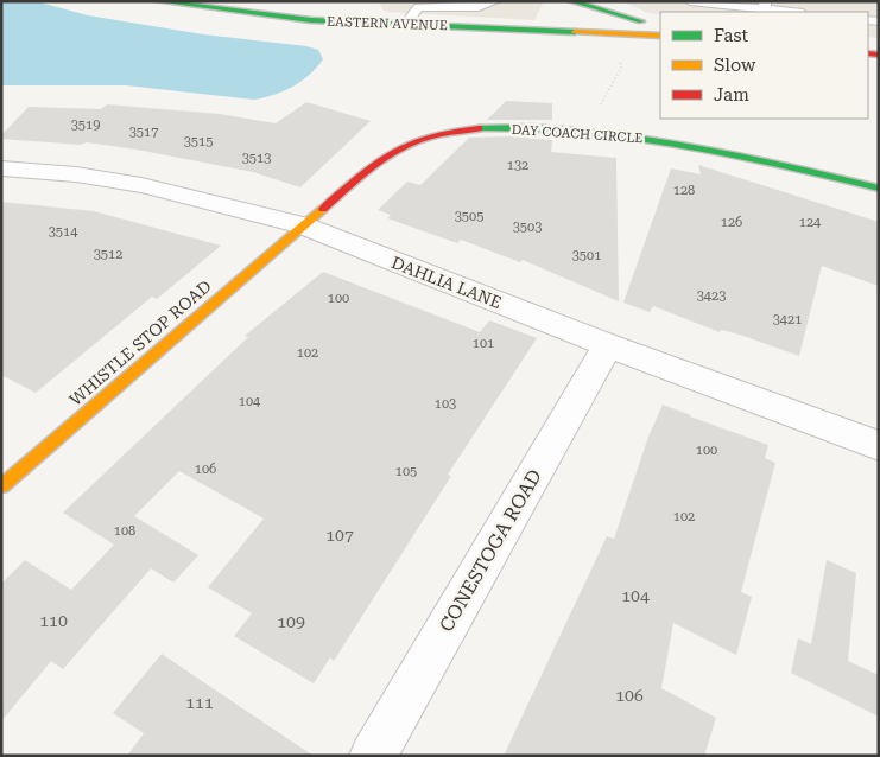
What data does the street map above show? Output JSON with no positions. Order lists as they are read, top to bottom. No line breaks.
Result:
{"streets":{"street":["EASTERN AVENUE","DAY COACH CIRCLE","DAHLIA LANE","WHISTLE STOP ROAD","CONESTOGA ROAD"]},"crossings":[["DAY COACH CIRCLE","DAHLIA LANE"],["DAY COACH CIRCLE","WHISTLE STOP ROAD"],["DAHLIA LANE","WHISTLE STOP ROAD"],["DAHLIA LANE","CONESTOGA ROAD"]],"house_numbers":["3519","3517","3515","3513","132","128","3505","126","124","3503","3514","3512","3501","3423","100","3421","101","102","104","103","100","106","105","102","108","107","104","110","109","106","111"],"legend":["Fast","Slow","Jam"]}
